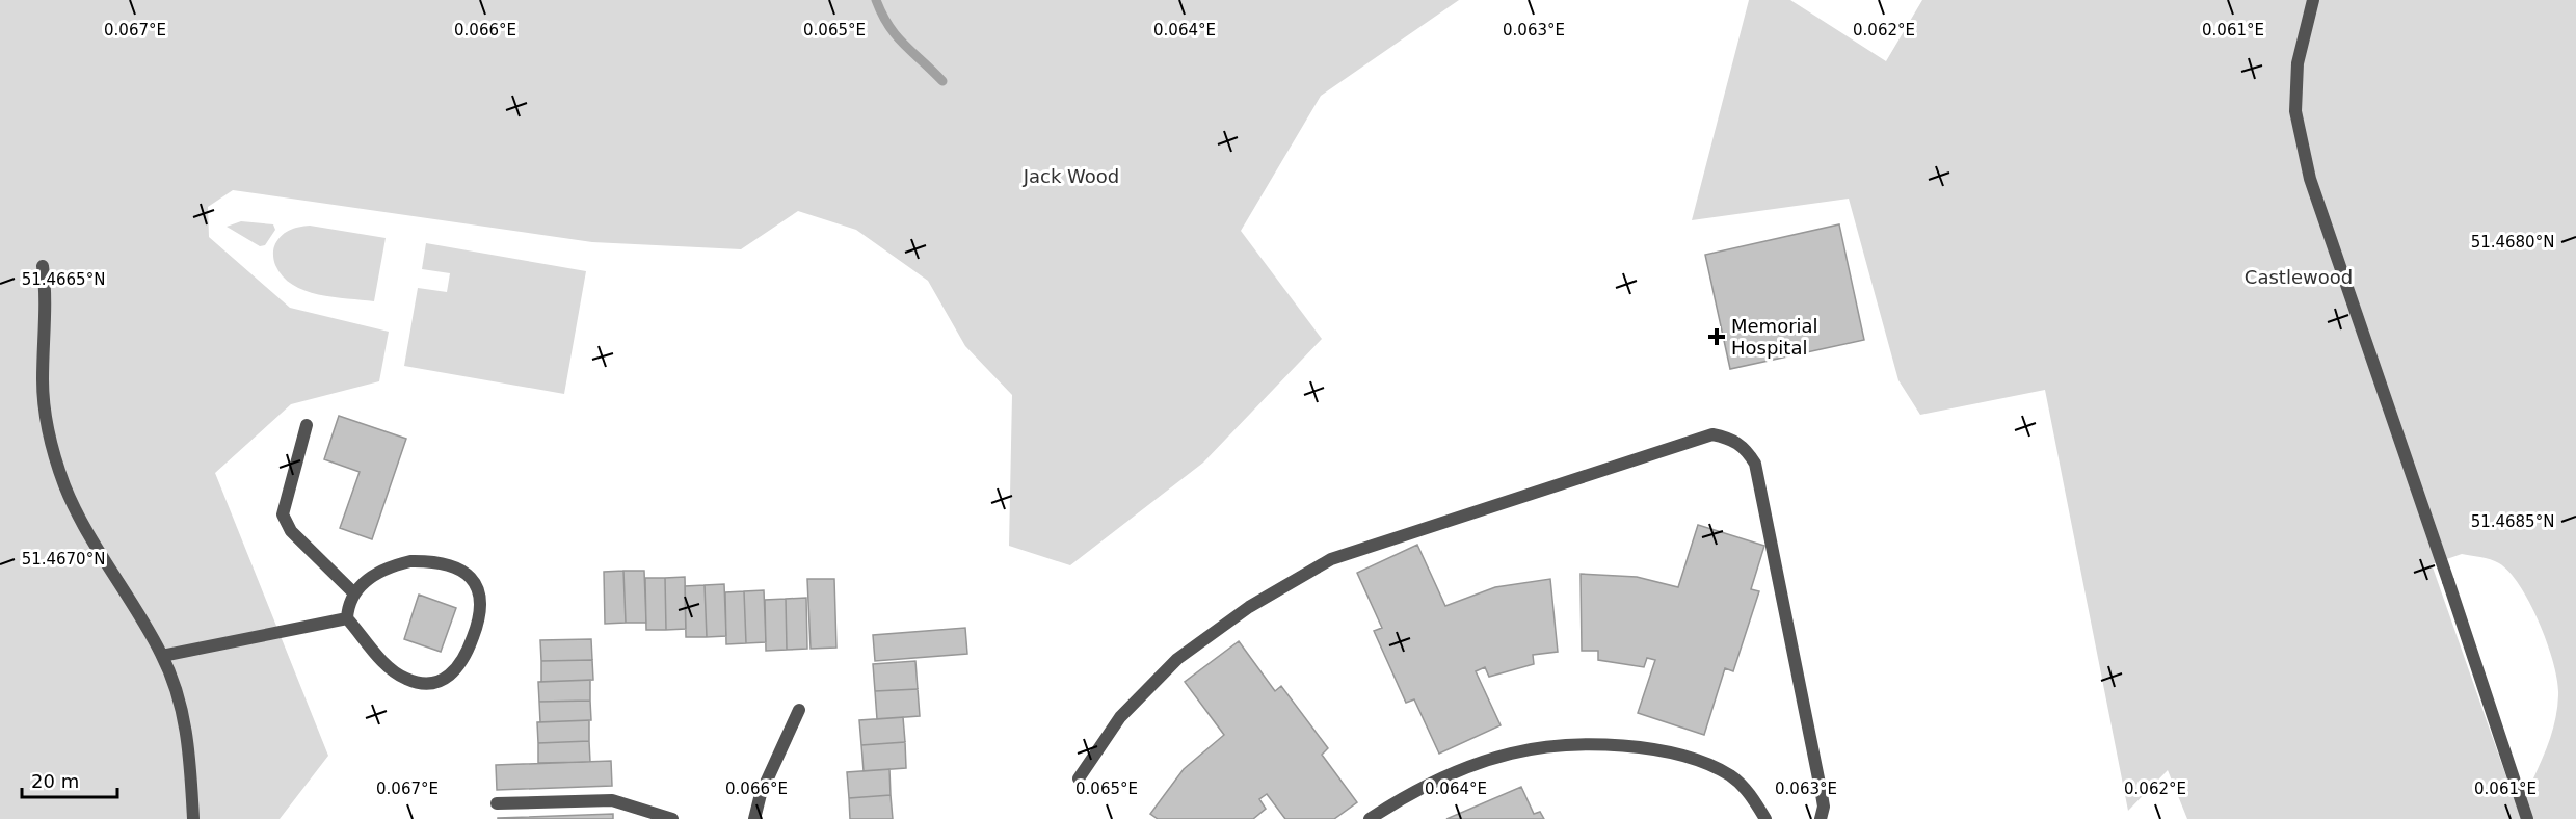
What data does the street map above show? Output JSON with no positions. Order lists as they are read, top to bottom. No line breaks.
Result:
{"parks":["Jack Wood","Castlewood"],"places":{"health":["Memorial Hospital"]},"scale_bar":"20 m","coordinates":["0.067°E","0.066°E","0.065°E","0.064°E","0.063°E","0.062°E","0.061°E","51.4680°N","51.4665°N","51.4685°N","51.4670°N"]}
